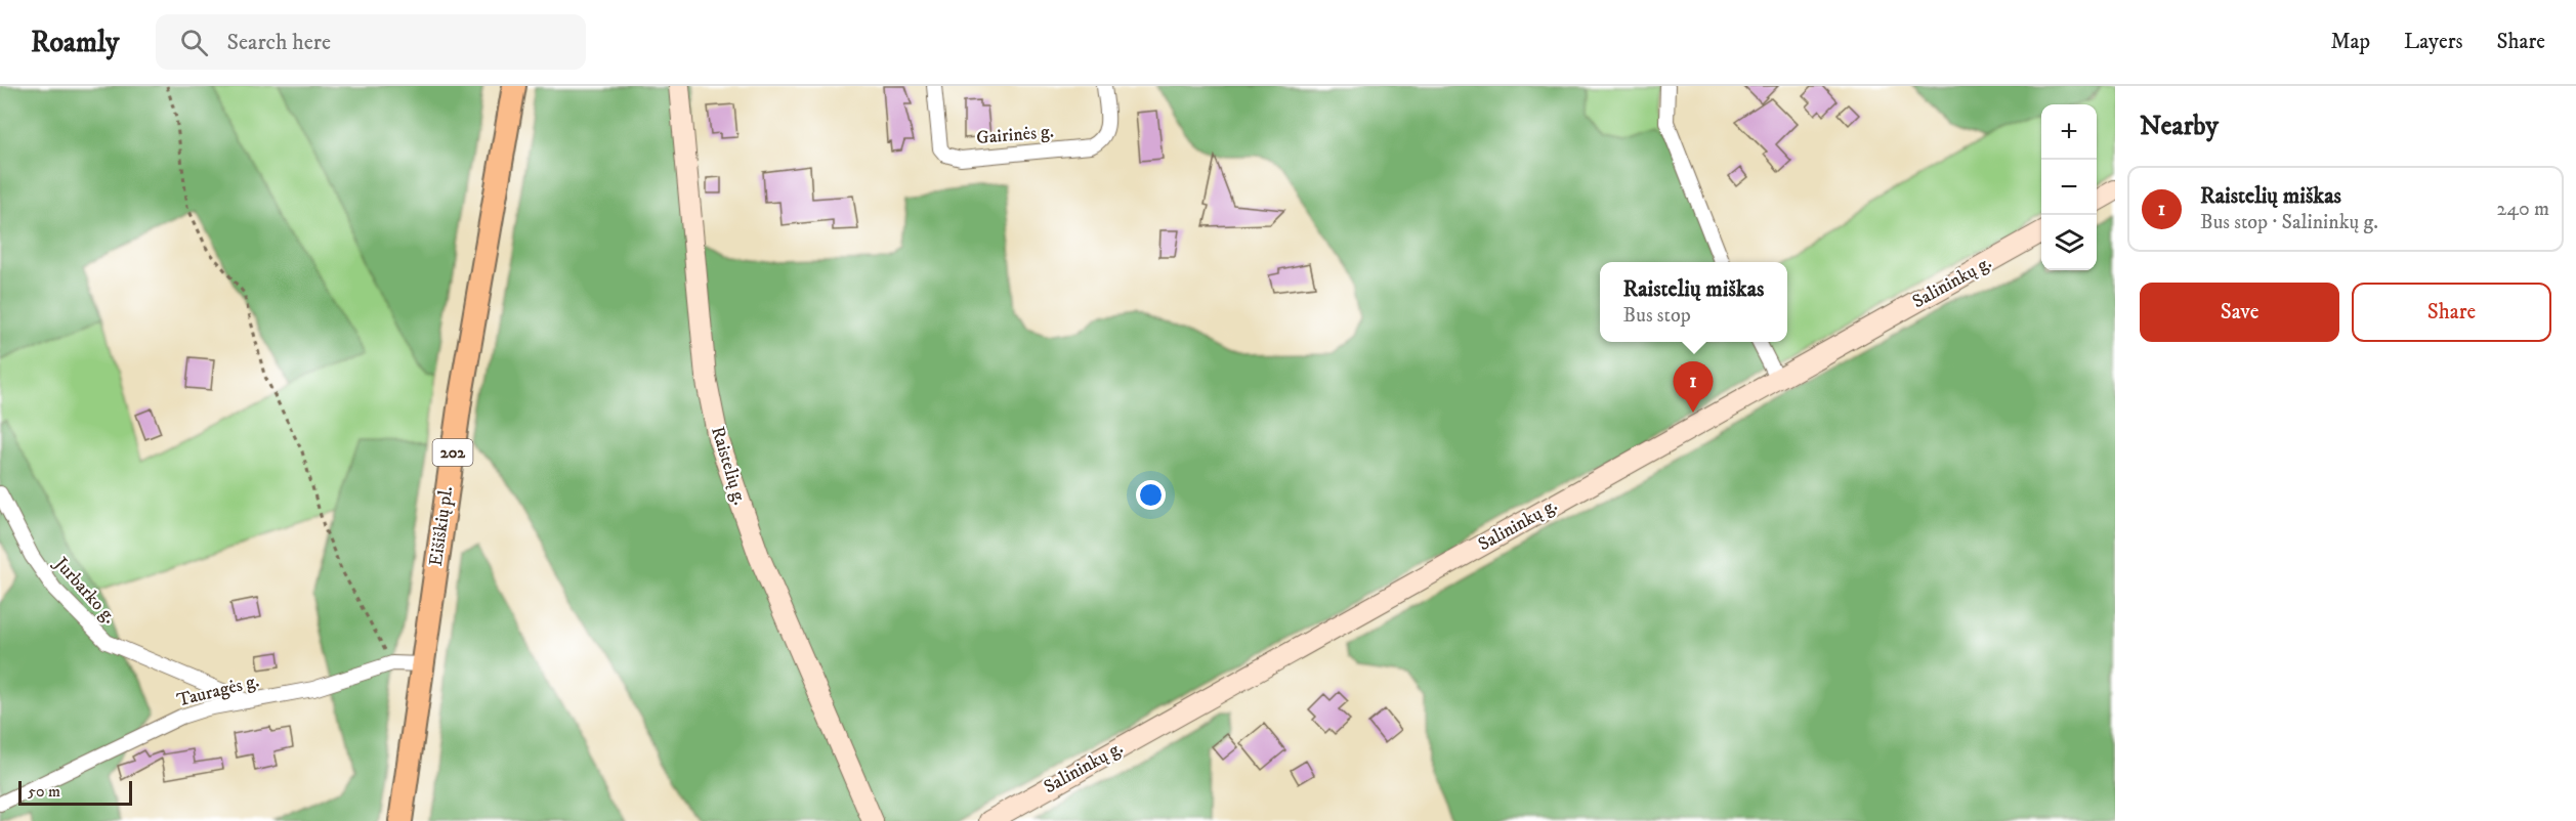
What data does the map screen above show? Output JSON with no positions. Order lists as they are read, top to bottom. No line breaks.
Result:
{"streets":{"main road":["Salininkų g.","202","Raistelių g.","Eišiškių pl."],"street":["Gairinės g.","Jurbarko g.","Tauragės g."]},"crossings":[["Eišiškių pl.","Tauragės g."],["Jurbarko g.","Tauragės g."]],"scale_bar":"50 m","page":{"header":"Roamly","search":"Search here","nav":["Map","Layers","Share"],"heading":"Nearby","map_buttons":["+","−"],"list":[{"mark":"1","name":"Raistelių miškas","note":"Bus stop · Salininkų g.","value":"240 m"}],"popup":["Raistelių miškas","Bus stop"],"buttons":["Save","Share"],"pins":"1","scale":"50 m"}}
